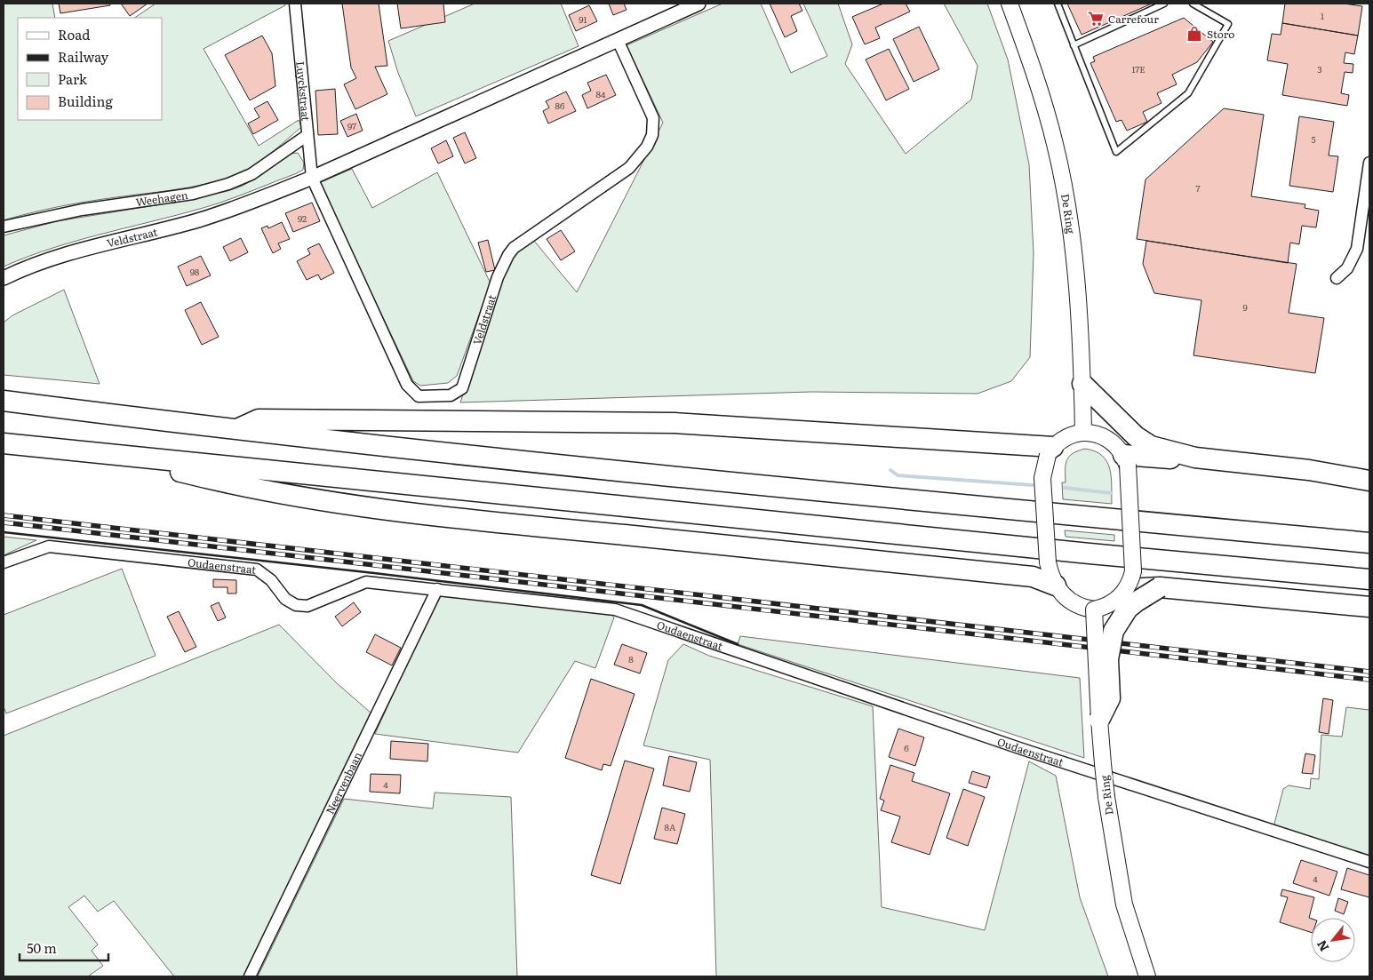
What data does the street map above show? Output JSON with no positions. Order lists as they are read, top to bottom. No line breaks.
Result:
{"streets":{"main road":["De Ring"],"street":["Luyckstraat","Weehagen","Veldstraat","Oudaenstraat","Neervenbaan"]},"crossings":[["Luyckstraat","Weehagen"],["Luyckstraat","Veldstraat"],["Oudaenstraat","Neervenbaan"]],"places":{"supermarket":["Carrefour"],"shop":["Storo"]},"house_numbers":["1","91","17E","3","84","86","97","5","7","92","98","9","8","6","4","8A","4"],"legend":["Road","Railway","Park","Building"],"scale_bar":"50 m","north":"bottom left"}
